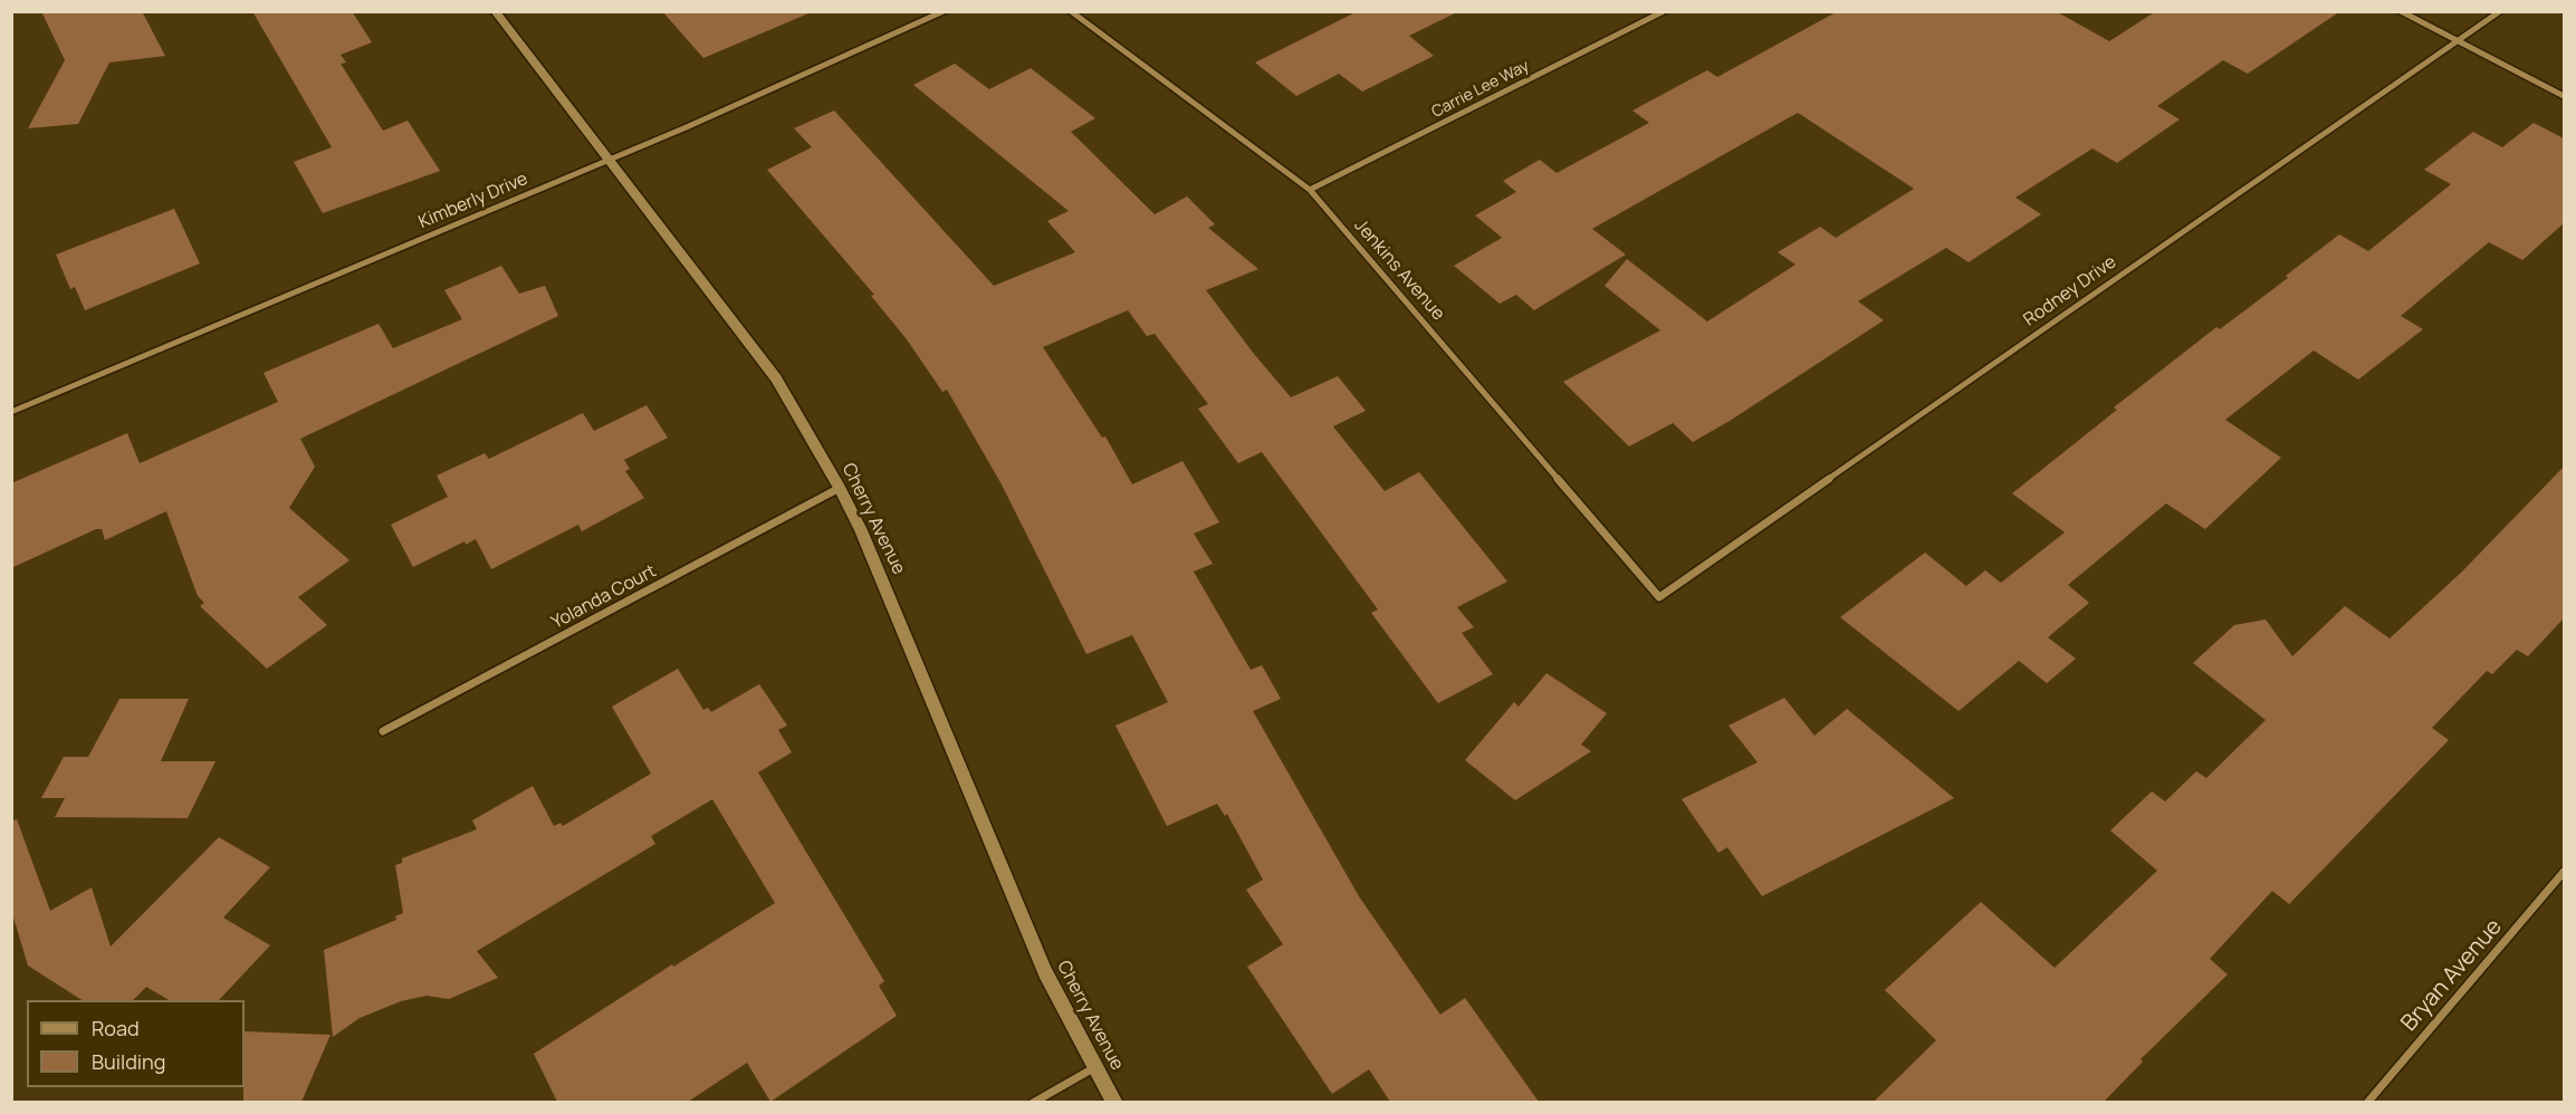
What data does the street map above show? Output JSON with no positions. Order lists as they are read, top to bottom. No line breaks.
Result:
{"streets":{"street":["Carrie Lee Way","Kimberly Drive","Jenkins Avenue","Rodney Drive","Cherry Avenue","Yolanda Court","Bryan Avenue"]},"crossings":[["Carrie Lee Way","Jenkins Avenue"],["Kimberly Drive","Cherry Avenue"],["Jenkins Avenue","Rodney Drive"],["Cherry Avenue","Yolanda Court"]],"legend":["Road","Building"]}
